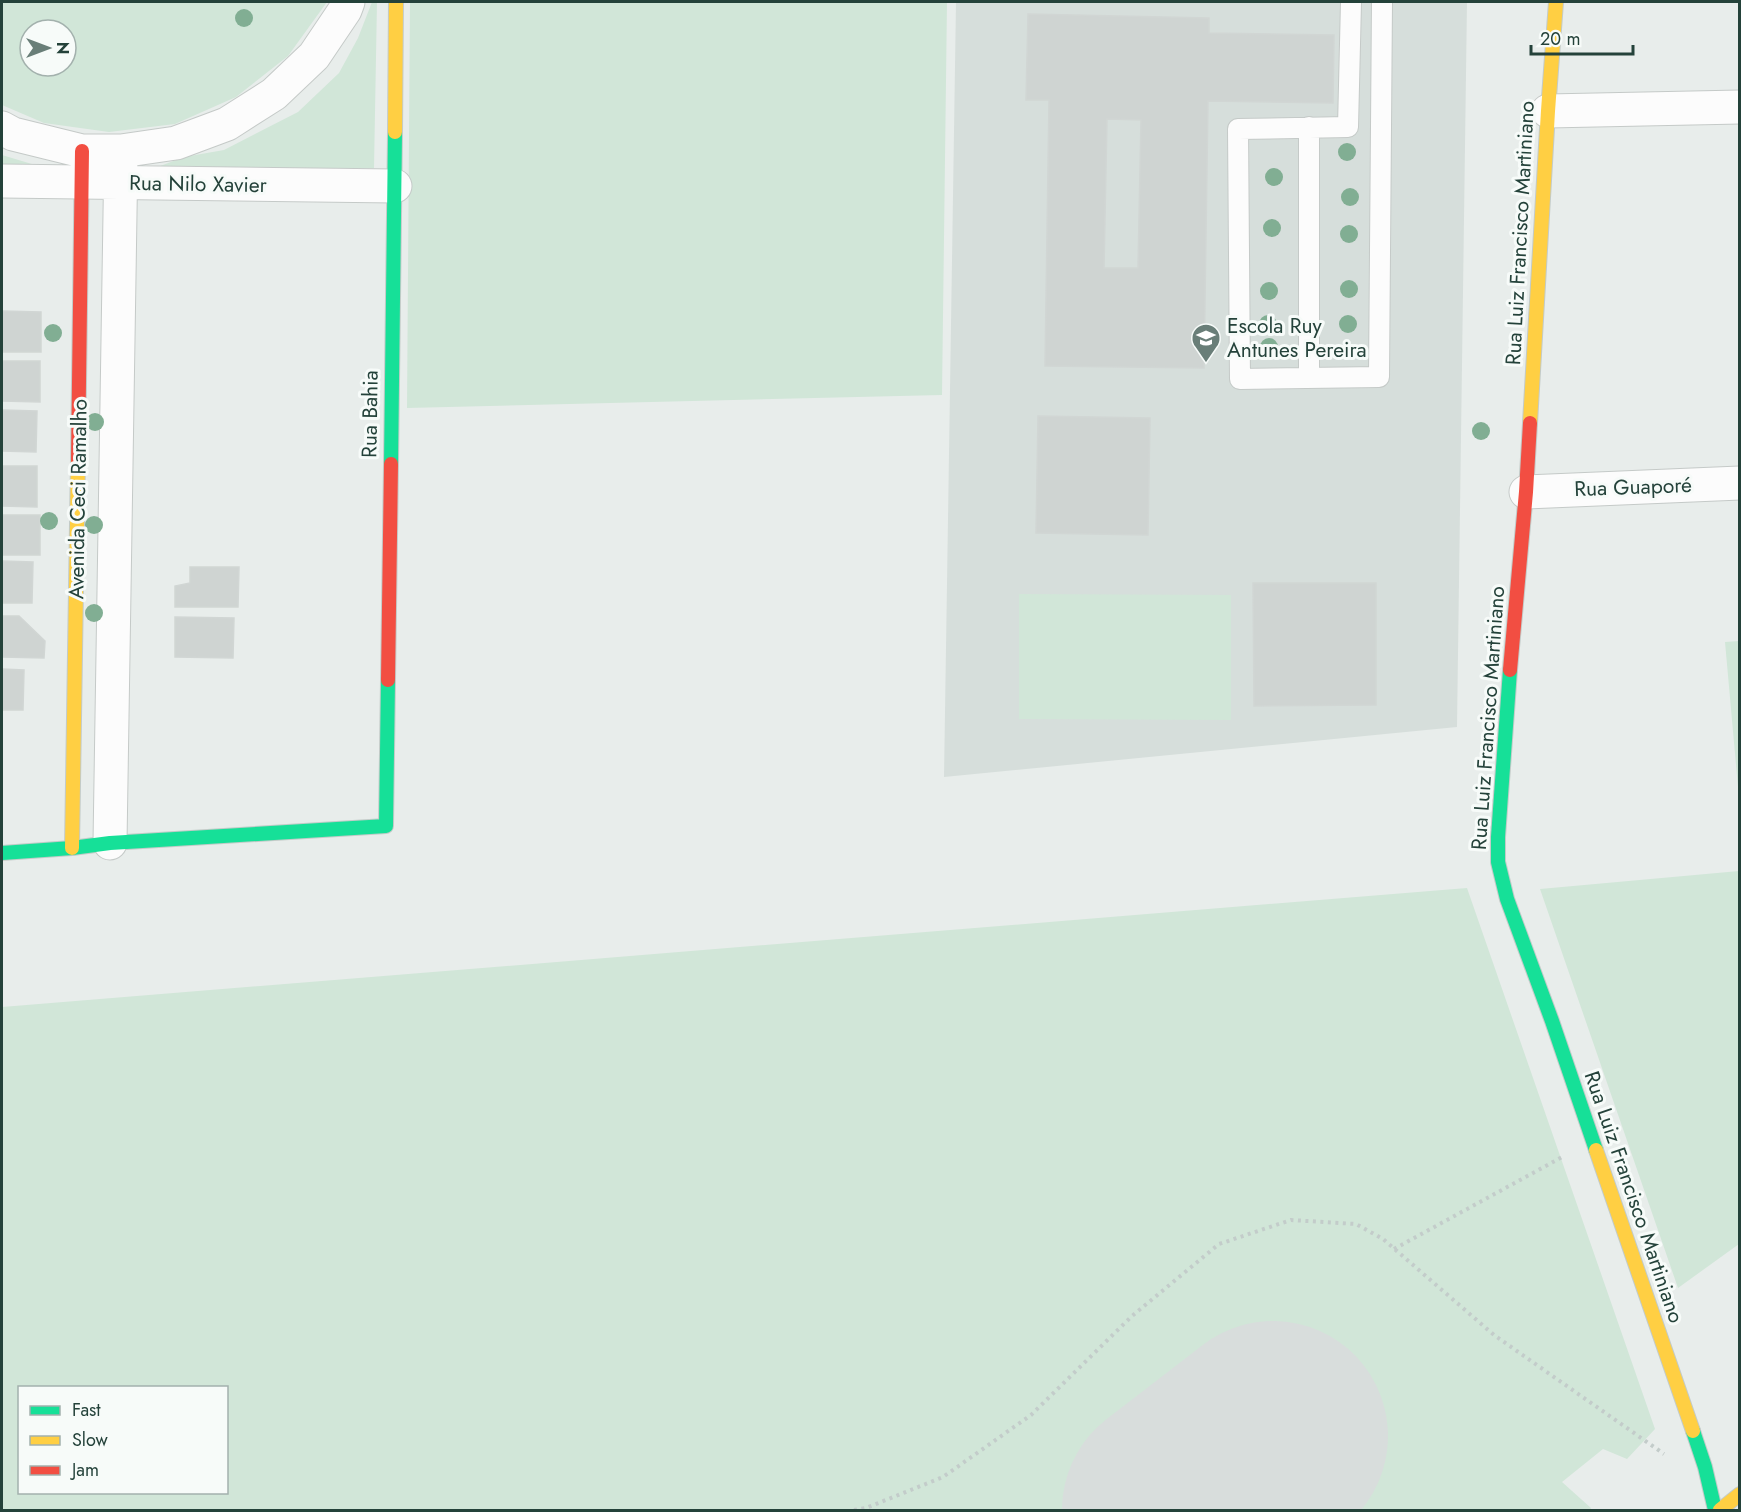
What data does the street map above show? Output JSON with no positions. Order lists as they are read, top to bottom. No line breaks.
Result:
{"streets":{"street":["Rua Nilo Xavier","Rua Luiz Francisco Martiniano","Rua Bahia","Rua Guaporé","Avenida Ceci Ramalho"]},"crossings":[["Rua Nilo Xavier","Rua Bahia"],["Rua Nilo Xavier","Avenida Ceci Ramalho"],["Rua Luiz Francisco Martiniano","Rua Guaporé"],["Rua Bahia","Avenida Ceci Ramalho"]],"places":{"school or university":["Escola Ruy Antunes Pereira"]},"legend":["Fast","Slow","Jam"],"scale_bar":"20 m","north":"right"}
